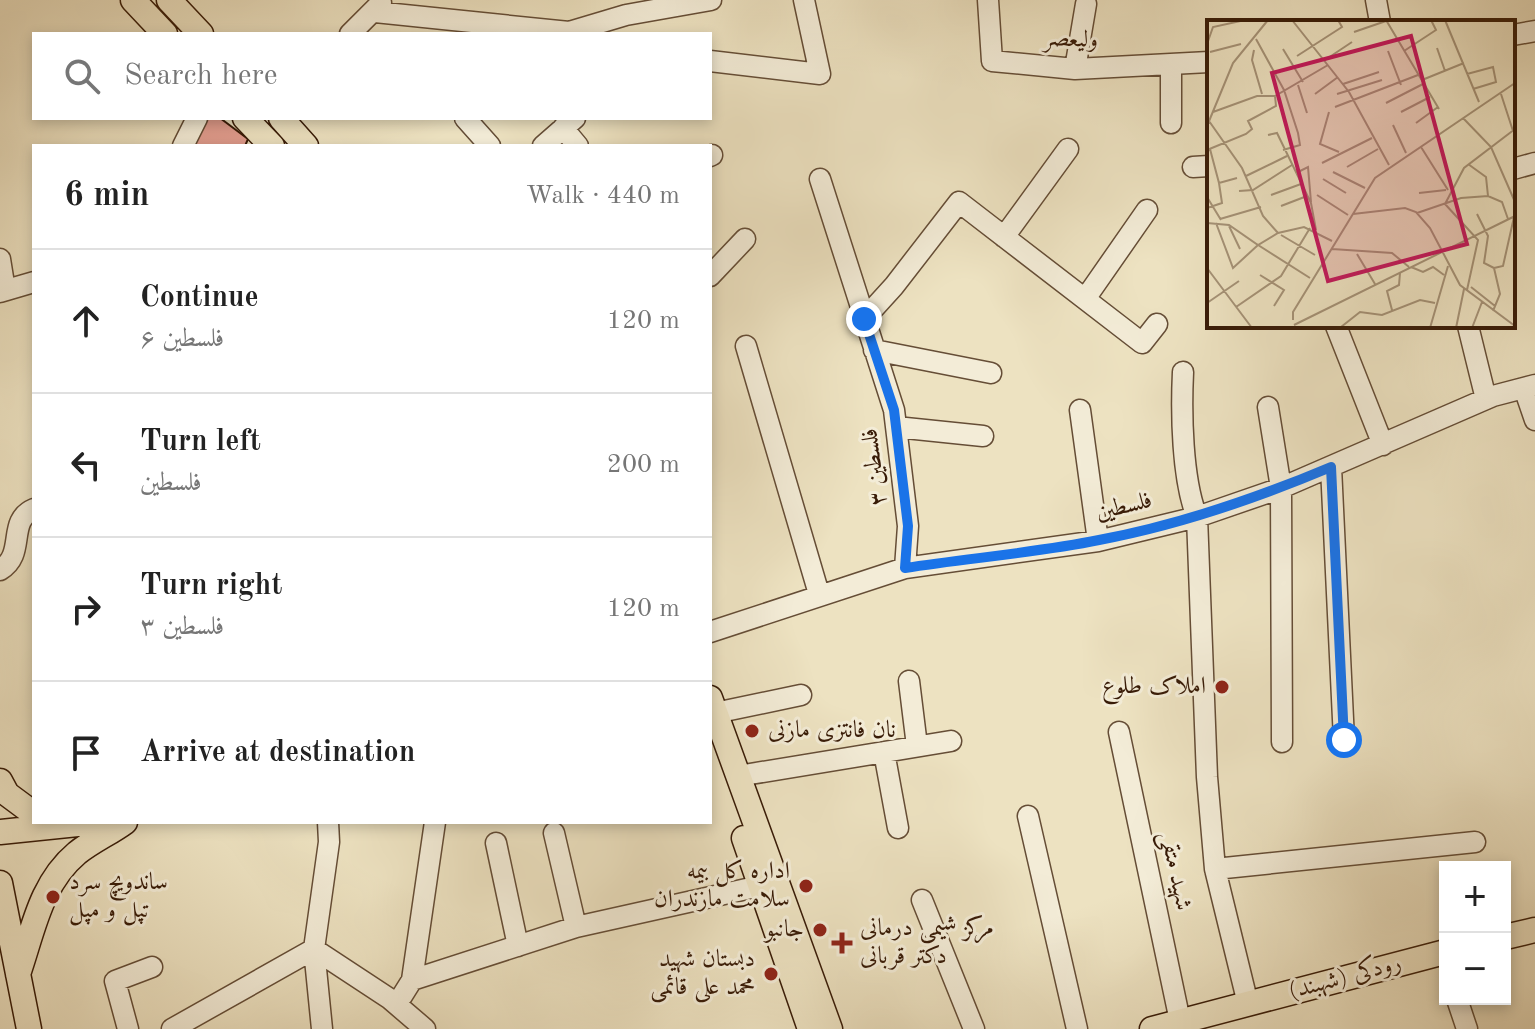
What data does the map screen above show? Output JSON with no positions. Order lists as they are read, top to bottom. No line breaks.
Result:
{"streets":{"main road":["رودکی (شهبند)"],"street":["ولیعصر","فلسطین ۳","فلسطین","شهید متقی"]},"crossings":[["فلسطین ۳","فلسطین"],["شهید متقی","رودکی (شهبند)"]],"places":{"other":["املاک طلوع","نان فانتزی مازنی","اداره کل بیمه سلامت مازندران","ساندویچ سرد تپل و مپل","جانبو","دبستان شهید محمد علی قائمی"],"health":["مرکز شیمی درمانی دکتر قربانی"]},"page":{"search":"Search here","heading":["6 min","Walk · 440 m"],"list":[["Continue","فلسطین ۶","120 m"],["Turn left","فلسطین","200 m"],["Turn right","فلسطین ۳","120 m"],"Arrive at destination"],"map_buttons":["+","−"]}}
